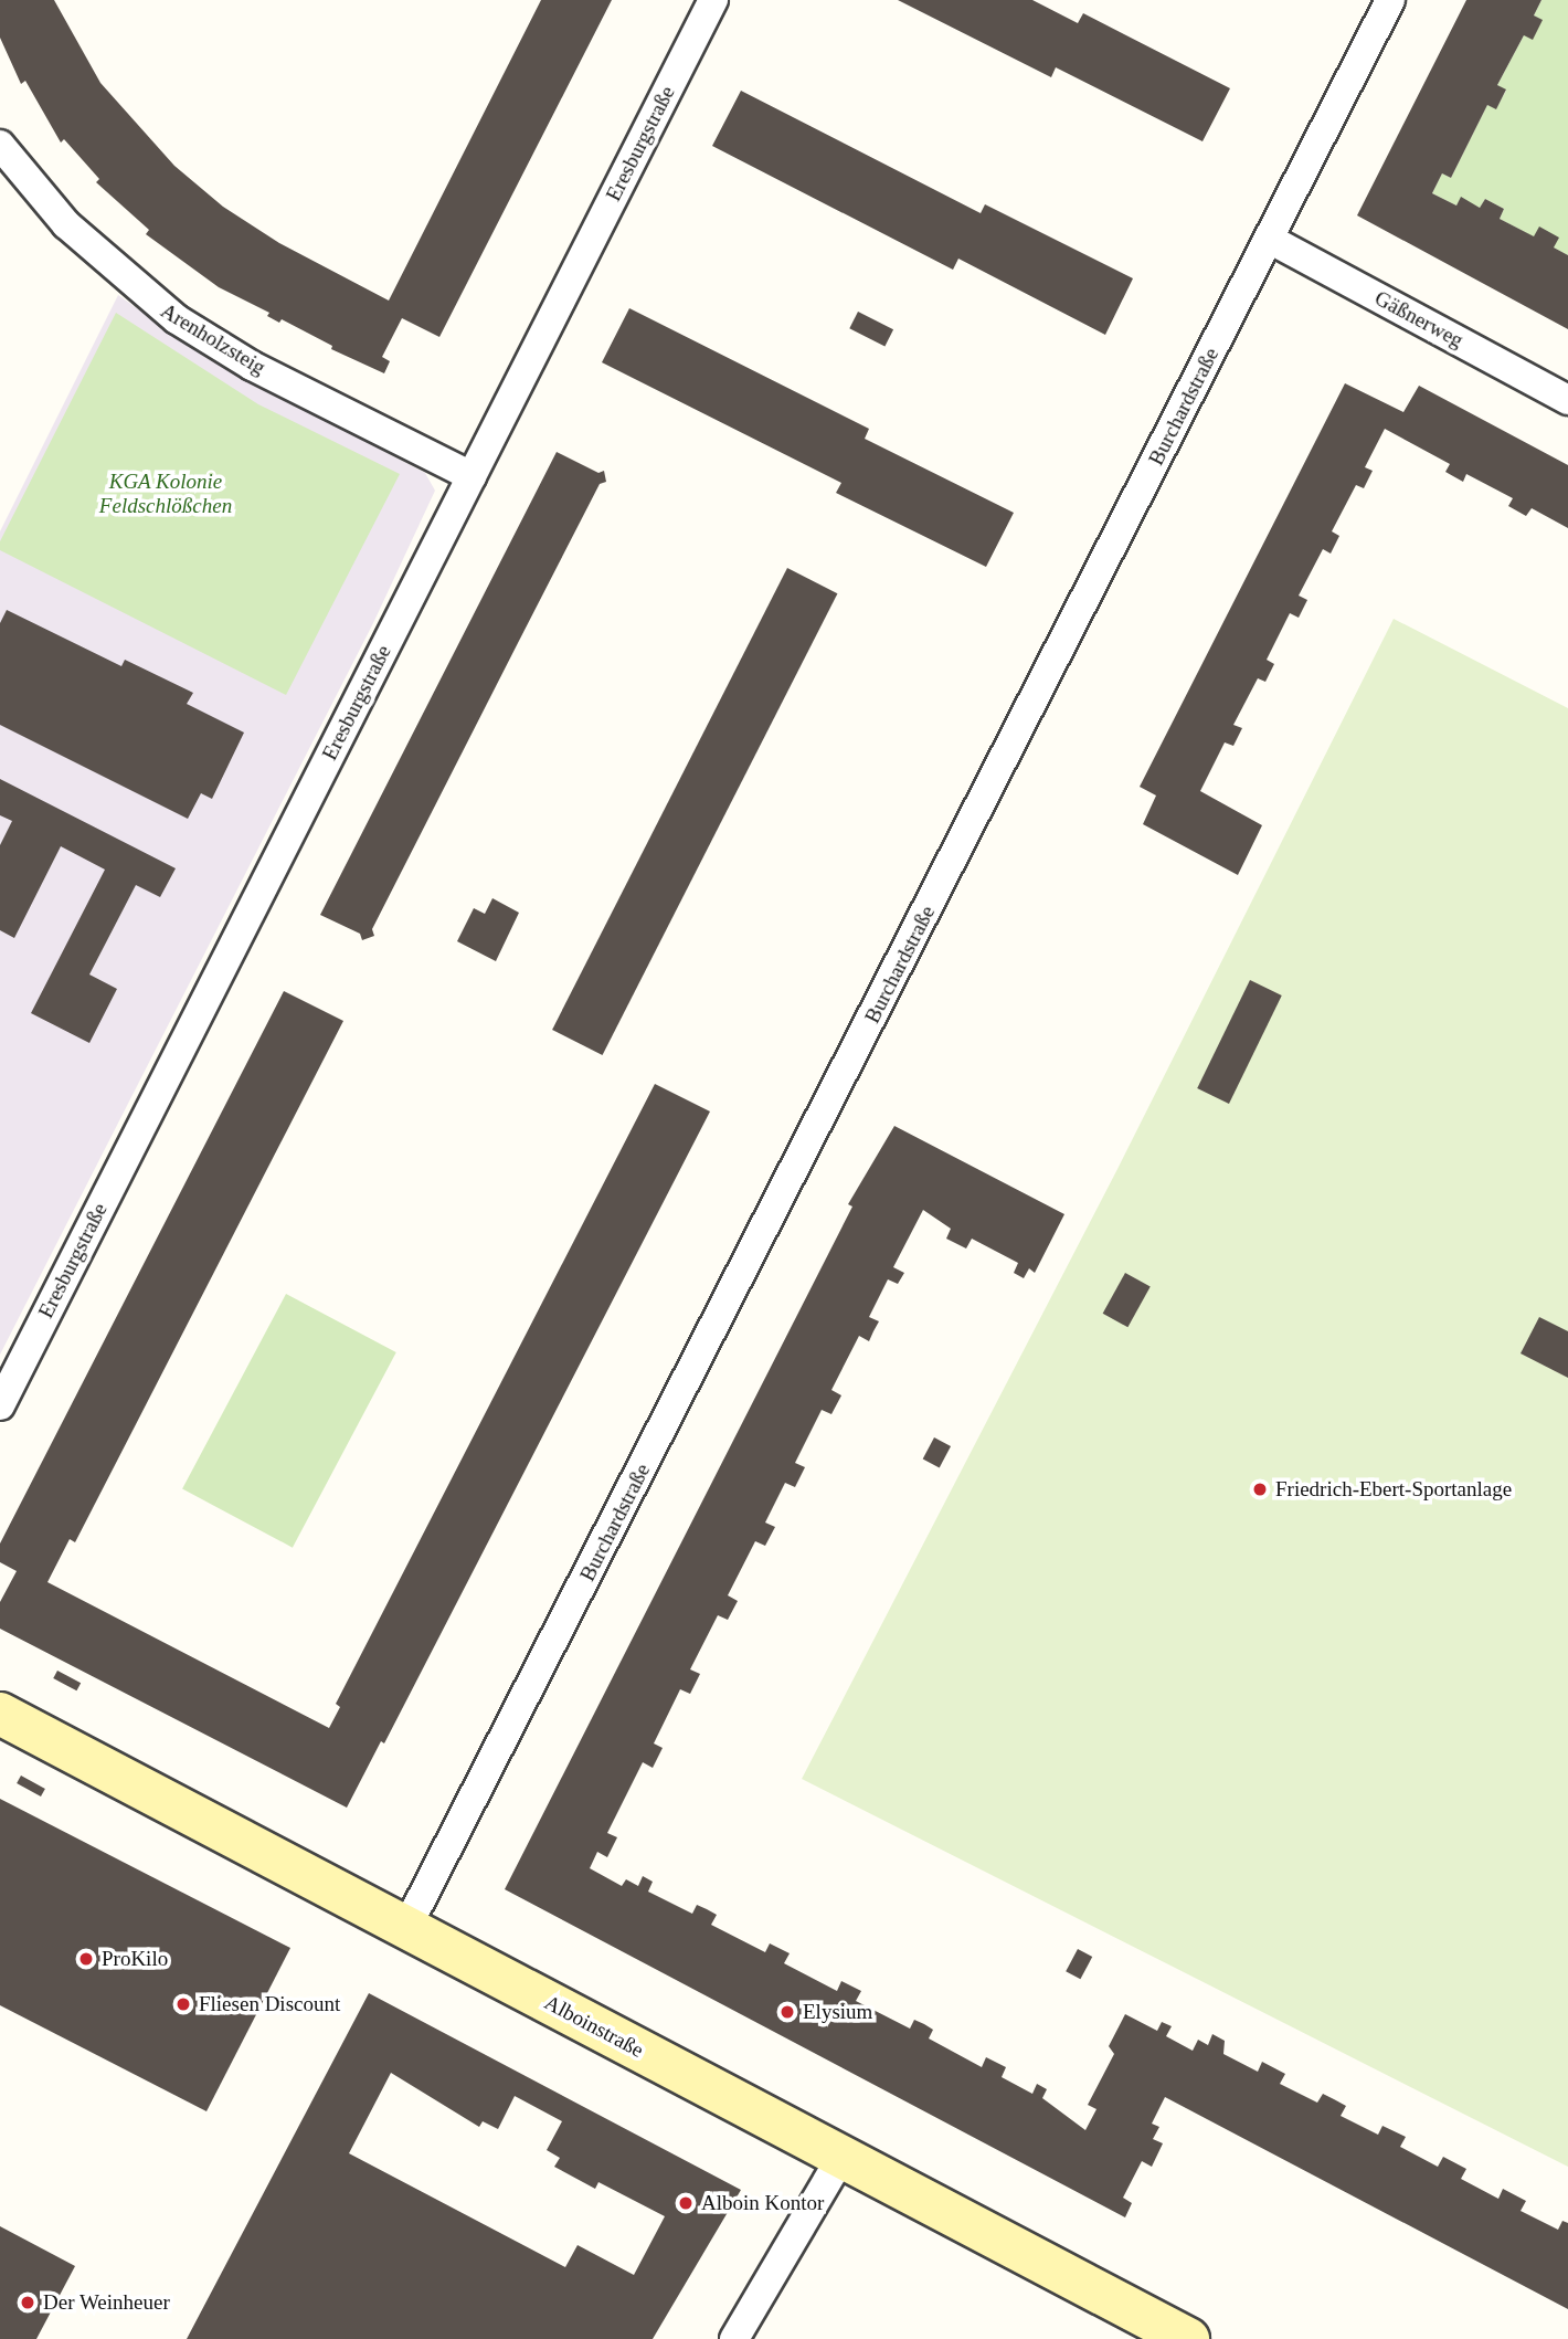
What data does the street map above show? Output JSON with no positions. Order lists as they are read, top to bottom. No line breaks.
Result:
{"streets":{"street":["Eresburgstraße","Gäßnerweg","Arenholzsteig","Burchardstraße","Alboinstraße"]},"crossings":[["Eresburgstraße","Arenholzsteig"],["Gäßnerweg","Burchardstraße"],["Burchardstraße","Alboinstraße"]],"parks":["KGA Kolonie Feldschlößchen"],"places":["Friedrich-Ebert-Sportanlage","ProKilo","Fliesen Discount","Elysium","Alboin Kontor","Der Weinheuer"]}
